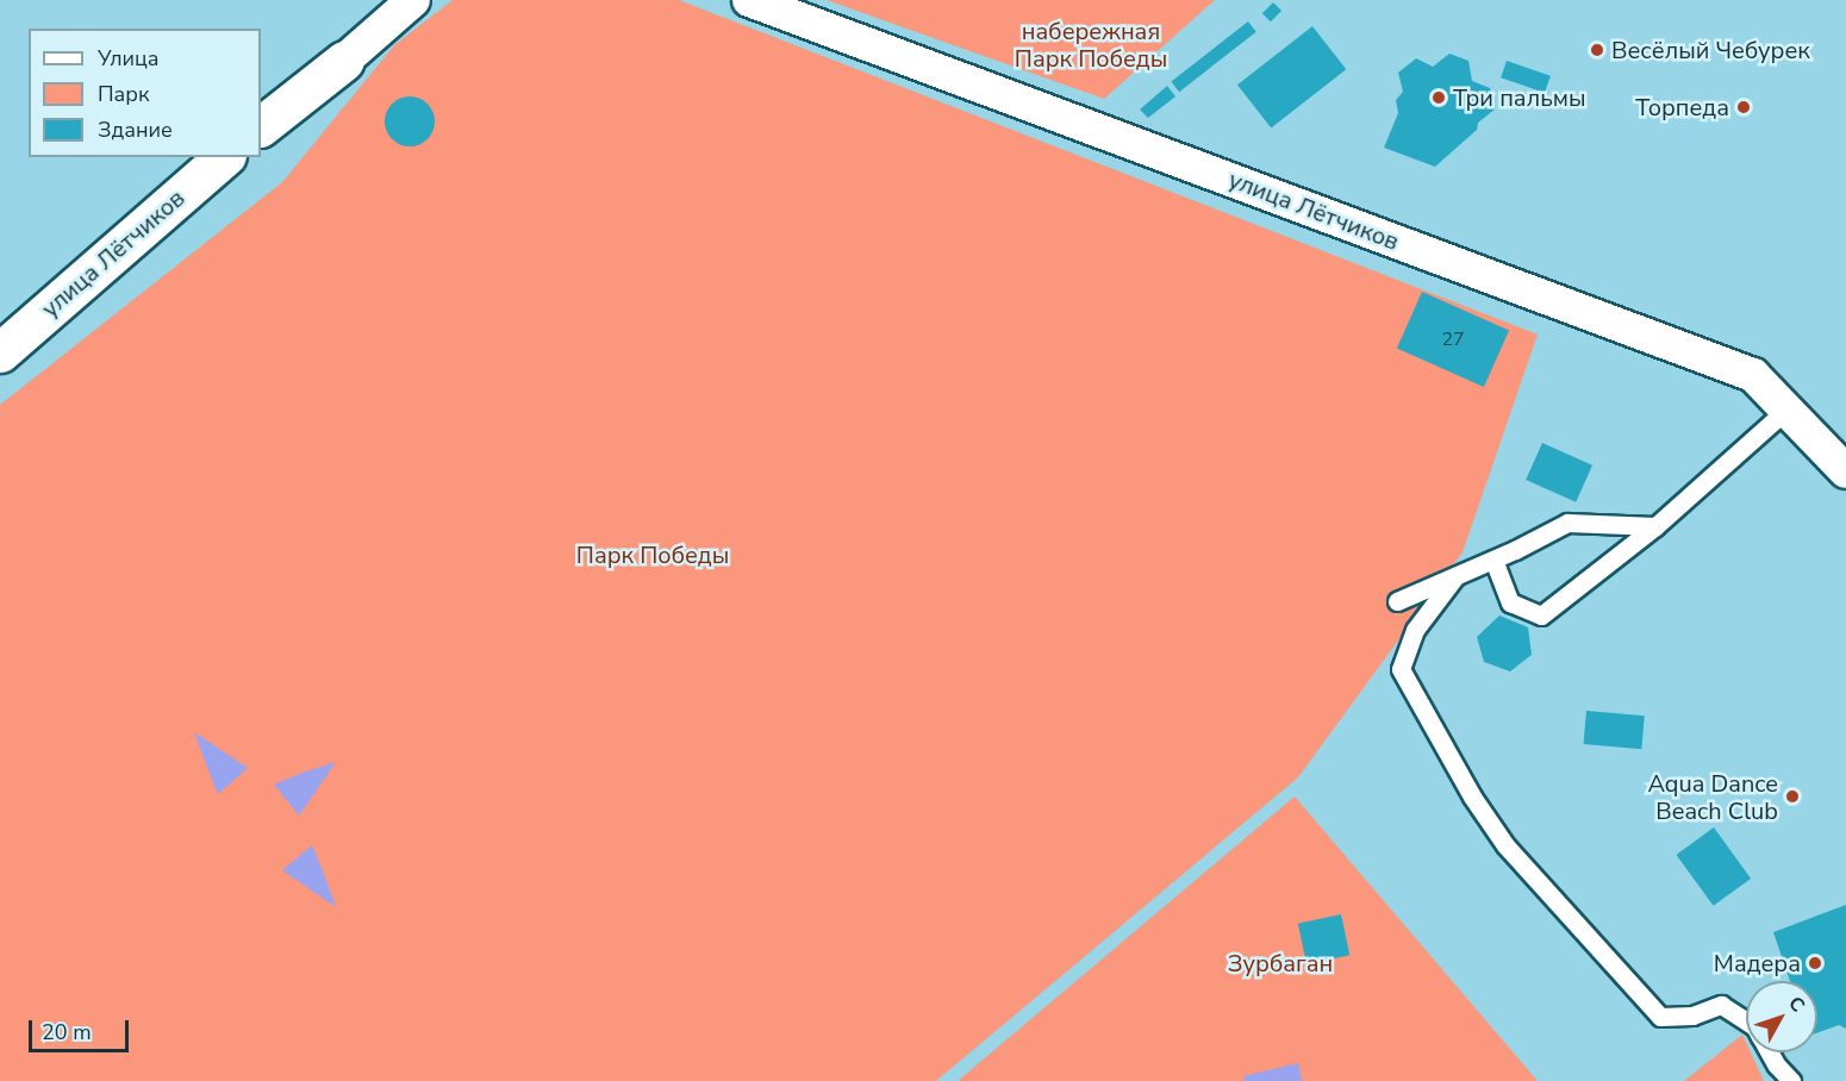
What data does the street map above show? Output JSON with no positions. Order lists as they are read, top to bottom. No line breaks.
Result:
{"streets":{"main road":["улица Лётчиков"]},"parks":["набережная Парк Победы","Парк Победы","Зурбаган"],"places":["Весёлый Чебурек","Три пальмы","Торпеда","Aqua Dance Beach Club","Мадера"],"house_numbers":["27"],"legend":["Улица","Парк","Здание"],"scale_bar":"20 m","north":"top right"}
